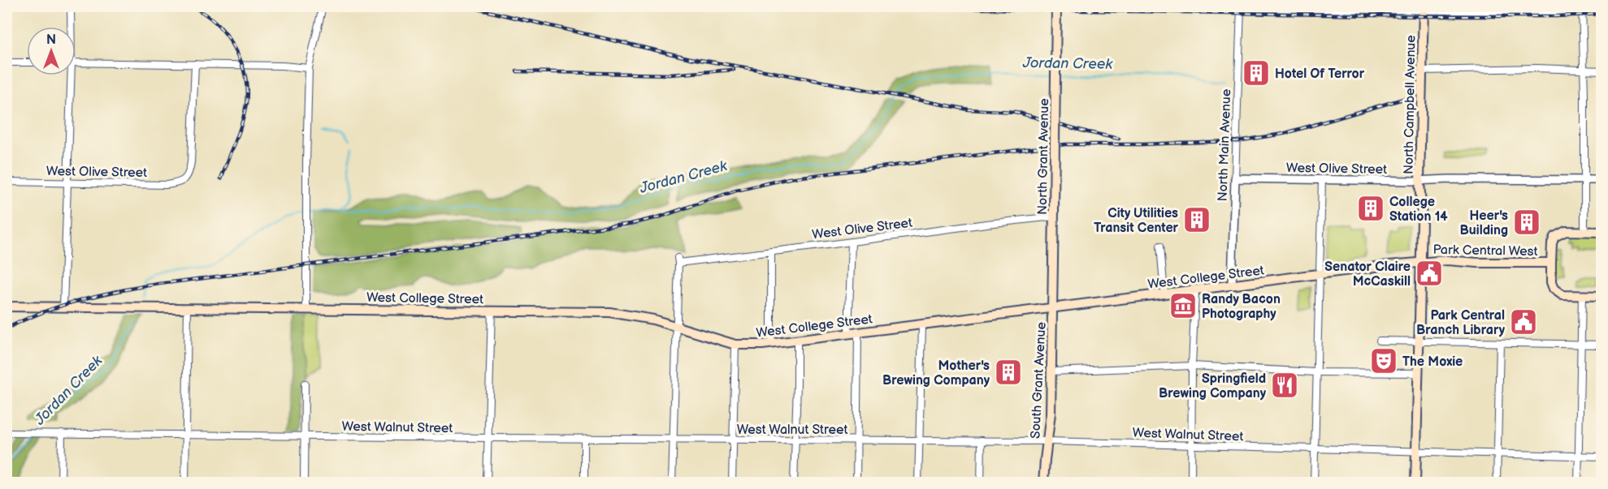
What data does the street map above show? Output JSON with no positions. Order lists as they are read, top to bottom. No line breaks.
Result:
{"streets":{"main road":["North Campbell Avenue","North Grant Avenue","Park Central West","West College Street","South Grant Avenue"],"street":["North Main Avenue","West Olive Street","West Walnut Street"]},"crossings":[["North Campbell Avenue","West Olive Street"],["North Campbell Avenue","Park Central West"],["North Campbell Avenue","West College Street"],["North Campbell Avenue","West Walnut Street"],["North Main Avenue","West Olive Street"],["North Main Avenue","West College Street"],["North Grant Avenue","West Olive Street"],["North Grant Avenue","West College Street"],["North Grant Avenue","South Grant Avenue"],["West Olive Street","West College Street"],["Park Central West","West College Street"],["West College Street","South Grant Avenue"],["South Grant Avenue","West Walnut Street"]],"water":["Jordan Creek"],"places":{"building":["Hotel Of Terror","College Station 14","City Utilities Transit Center","Heer's Building","Mother's Brewing Company"],"public building":["Senator Claire McCaskill","Park Central Branch Library"],"museum":["Randy Bacon Photography"],"theatre":["The Moxie"],"restaurant":["Springfield Brewing Company"]},"north":"top"}
